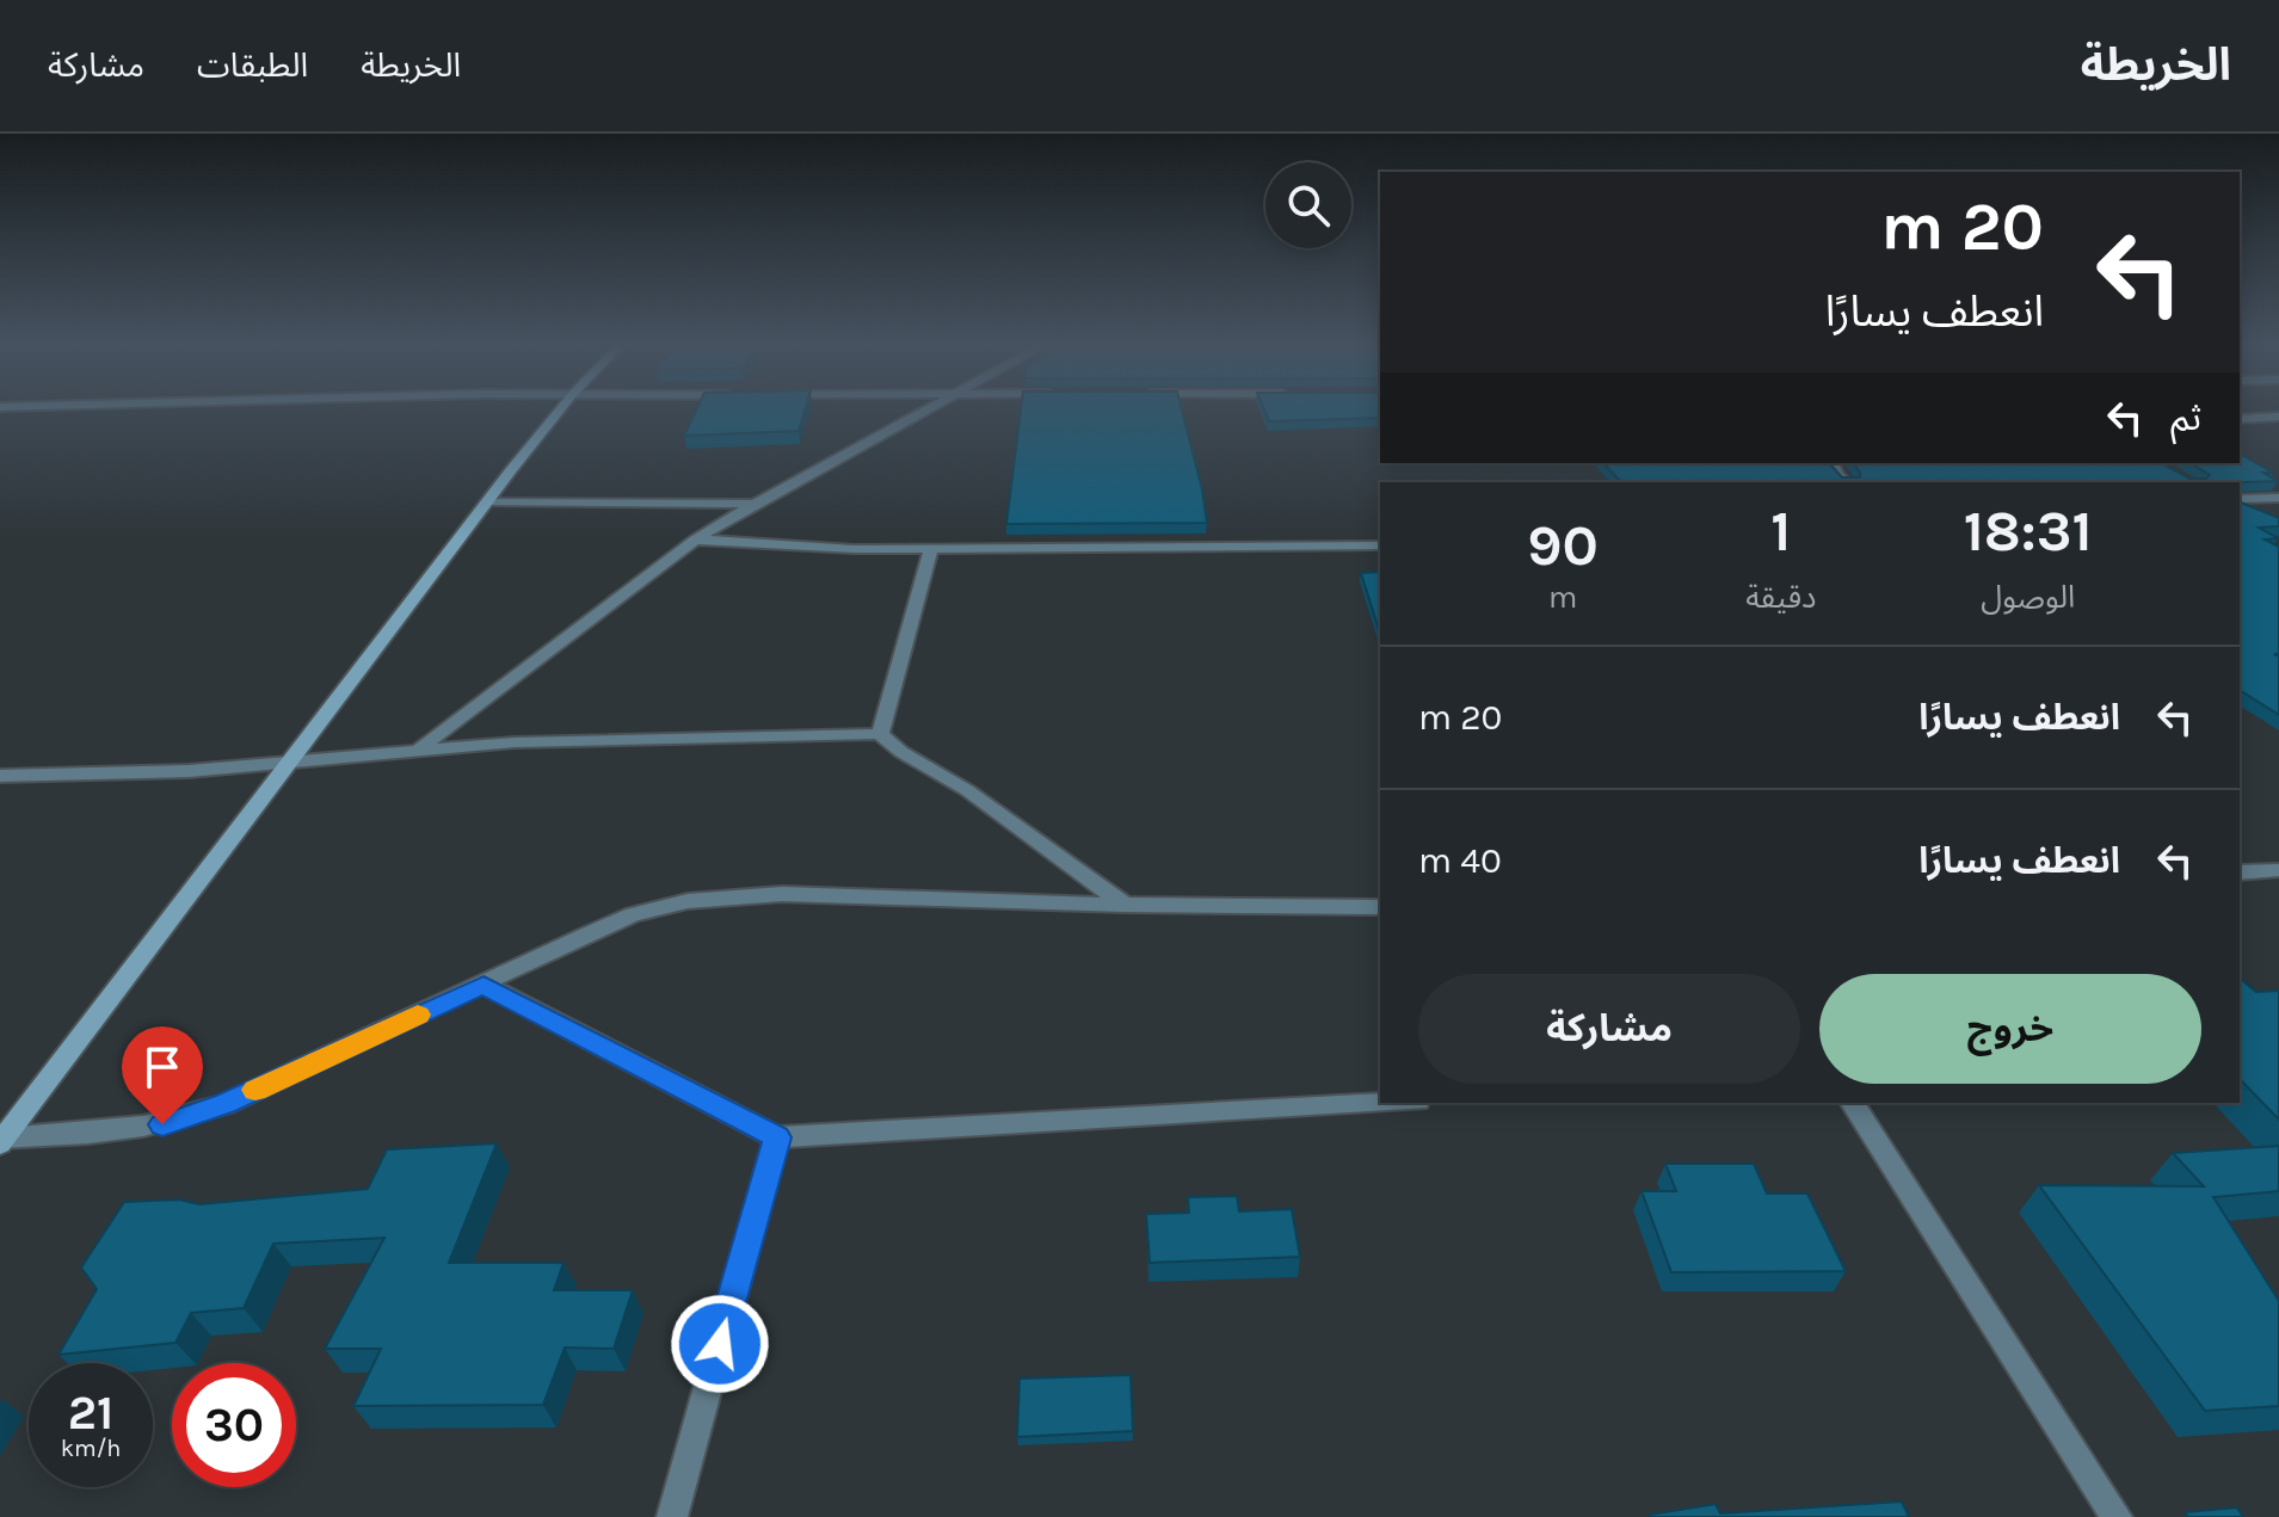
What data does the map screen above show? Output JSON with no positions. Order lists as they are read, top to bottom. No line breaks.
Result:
{"page":{"header":"الخريطة","nav":["الخريطة","الطبقات","مشاركة"],"turn":["20 m","انعطف يسارًا"],"then":"ثم","eta":["18:31","الوصول","1","دقيقة","90","m"],"list":[{"name":"انعطف يسارًا","value":"20 m"},{"name":"انعطف يسارًا","value":"40 m"}],"buttons":["خروج","مشاركة"],"speed":"21 km/h","limit":"30"}}
